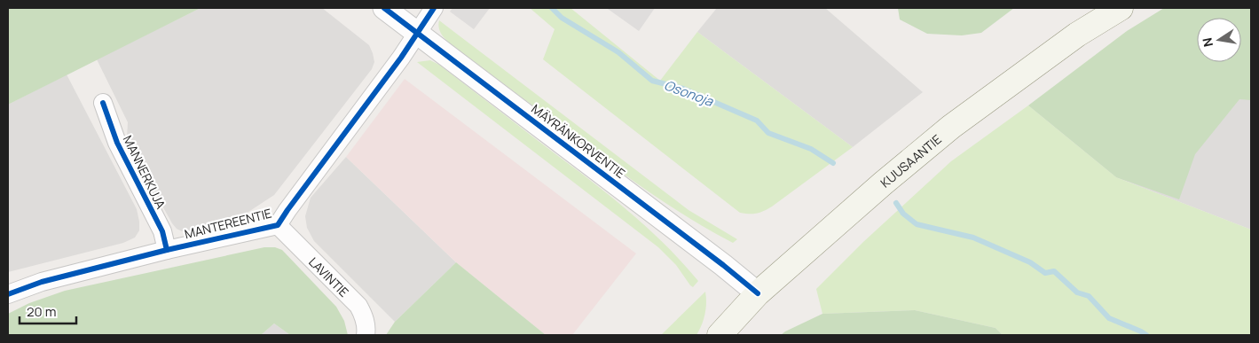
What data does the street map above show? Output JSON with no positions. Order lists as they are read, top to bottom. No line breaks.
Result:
{"streets":{"main road":["KUUSAANTIE"],"street":["MÄYRÄNKORVENTIE","MANNERKUJA","MANTEREENTIE","LAVINTIE"]},"crossings":[["MÄYRÄNKORVENTIE","KUUSAANTIE"],["MÄYRÄNKORVENTIE","MANTEREENTIE"],["MANNERKUJA","MANTEREENTIE"],["MANTEREENTIE","LAVINTIE"]],"water":["Osonoja"],"scale_bar":"20 m","north":"left"}
